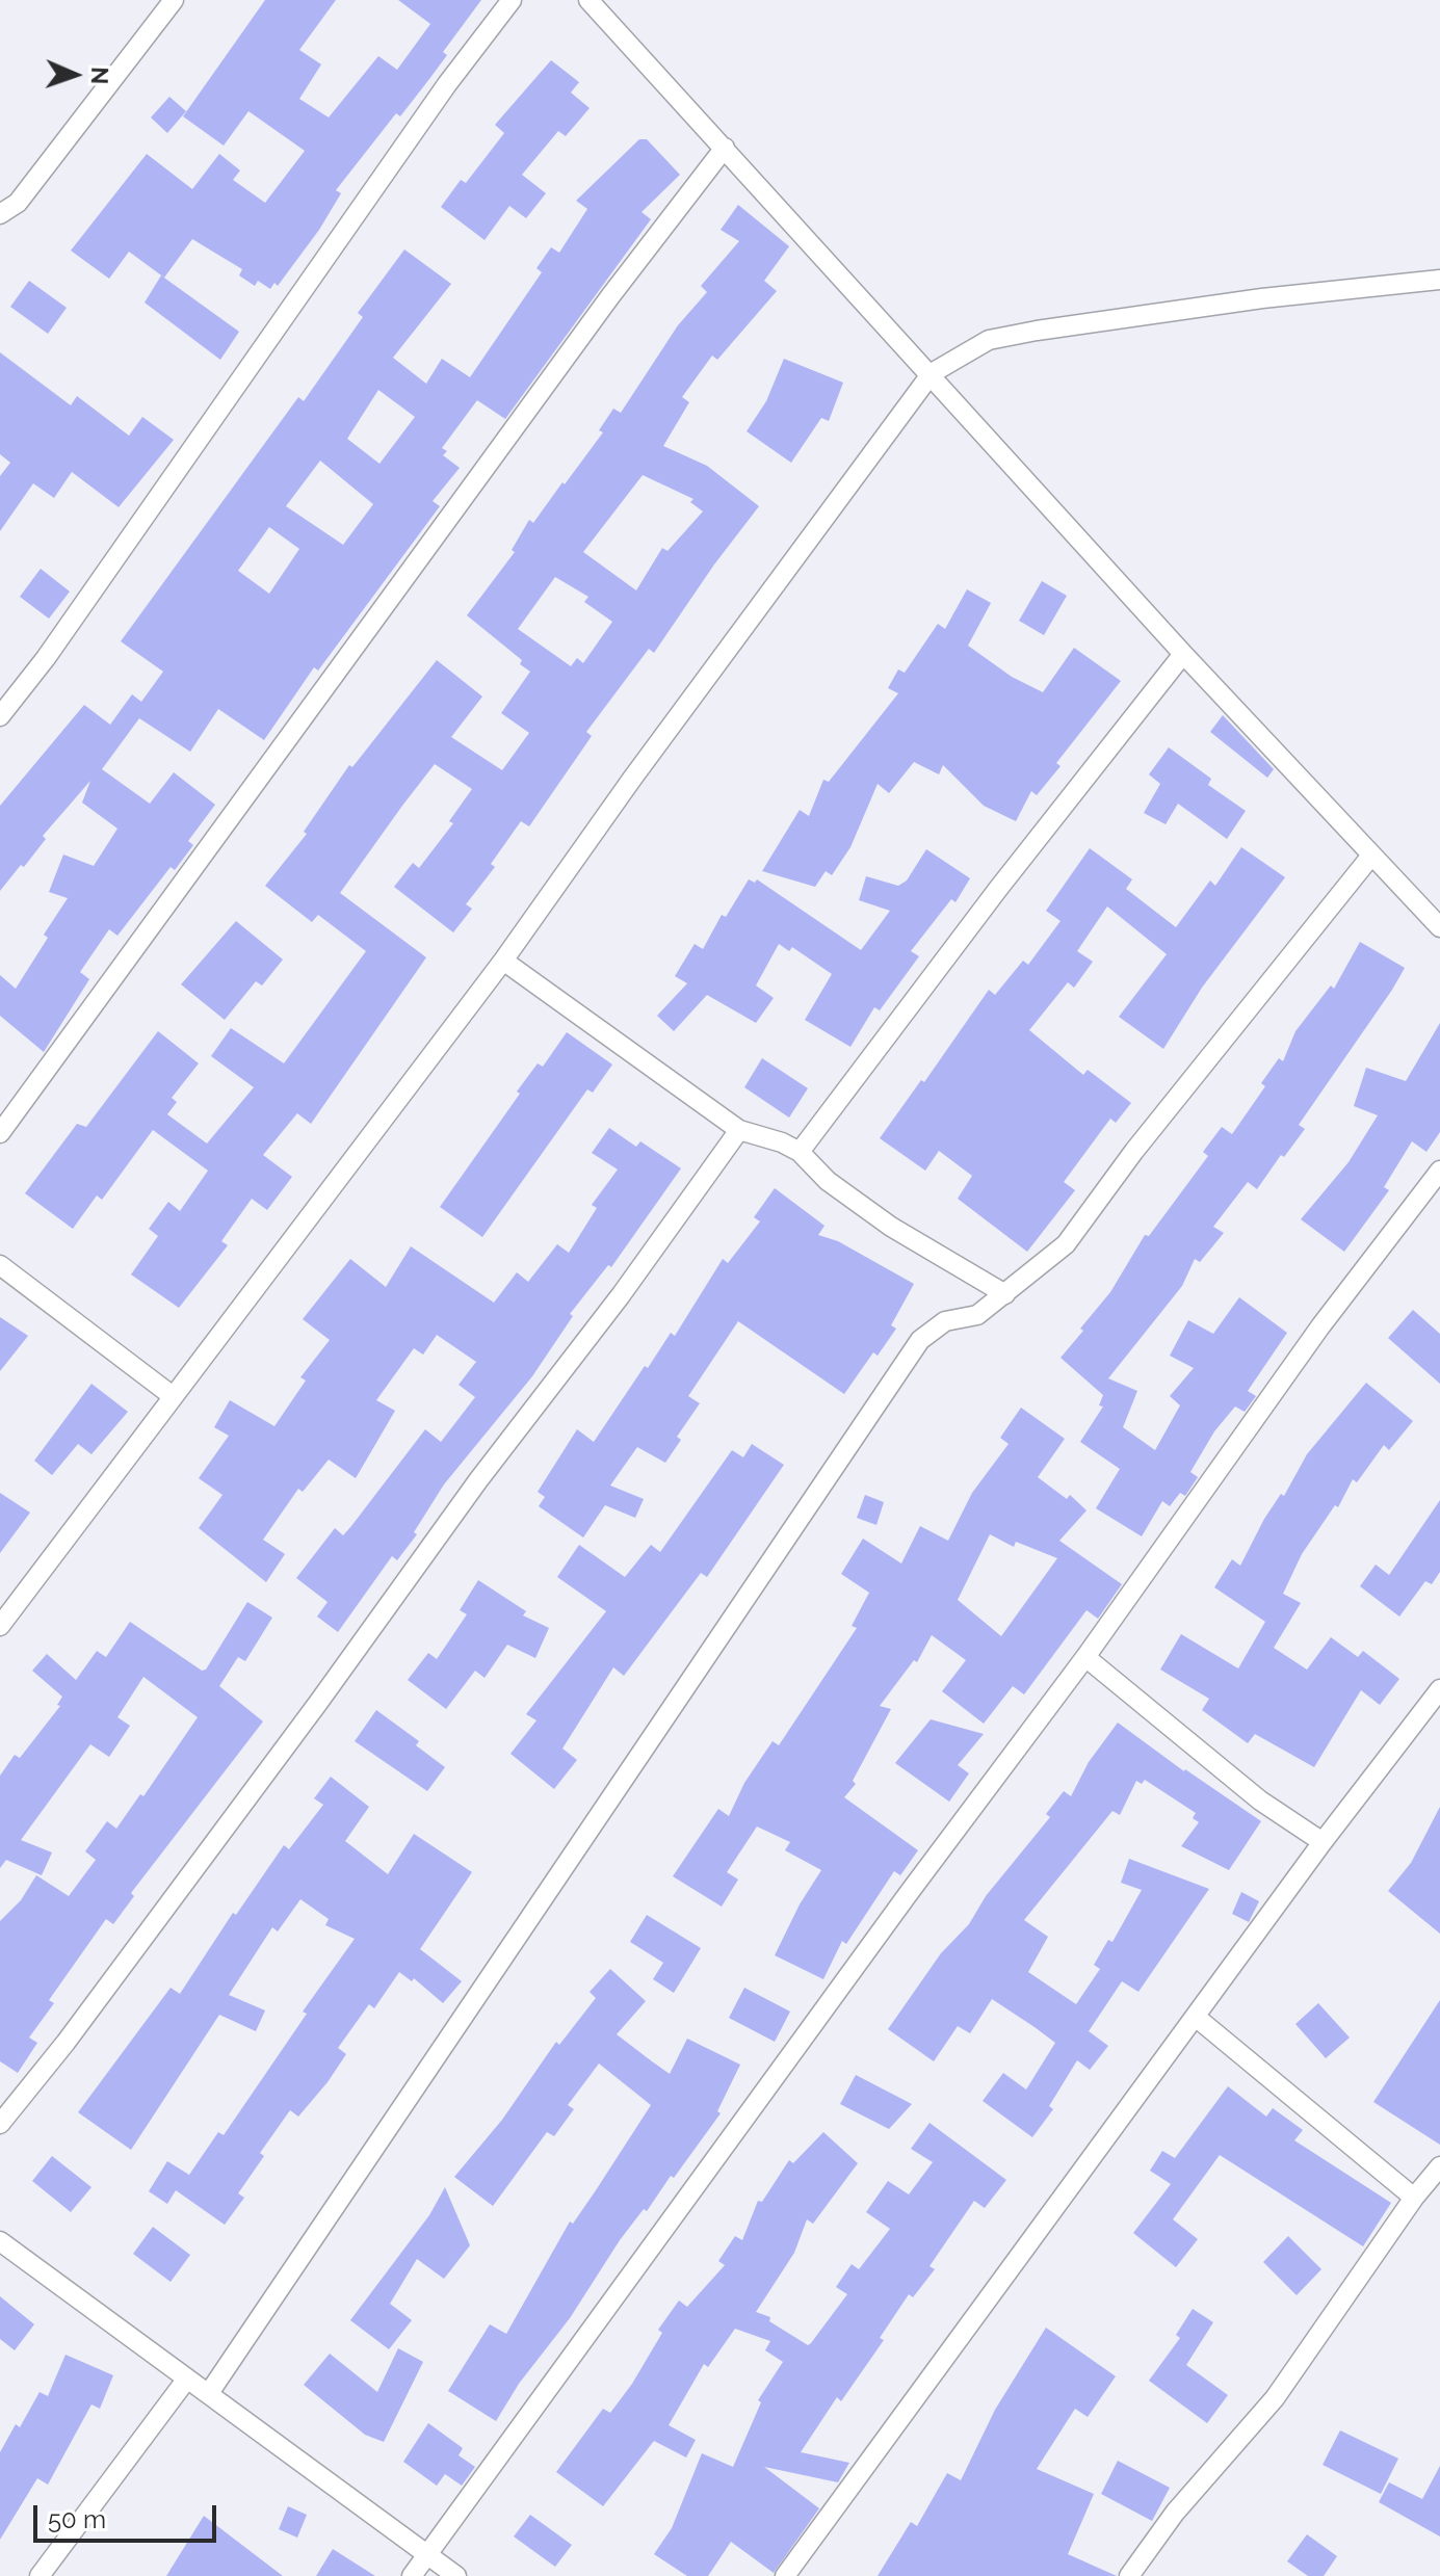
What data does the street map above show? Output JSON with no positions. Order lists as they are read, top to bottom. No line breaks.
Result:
{"scale_bar":"50 m","north":"right"}
